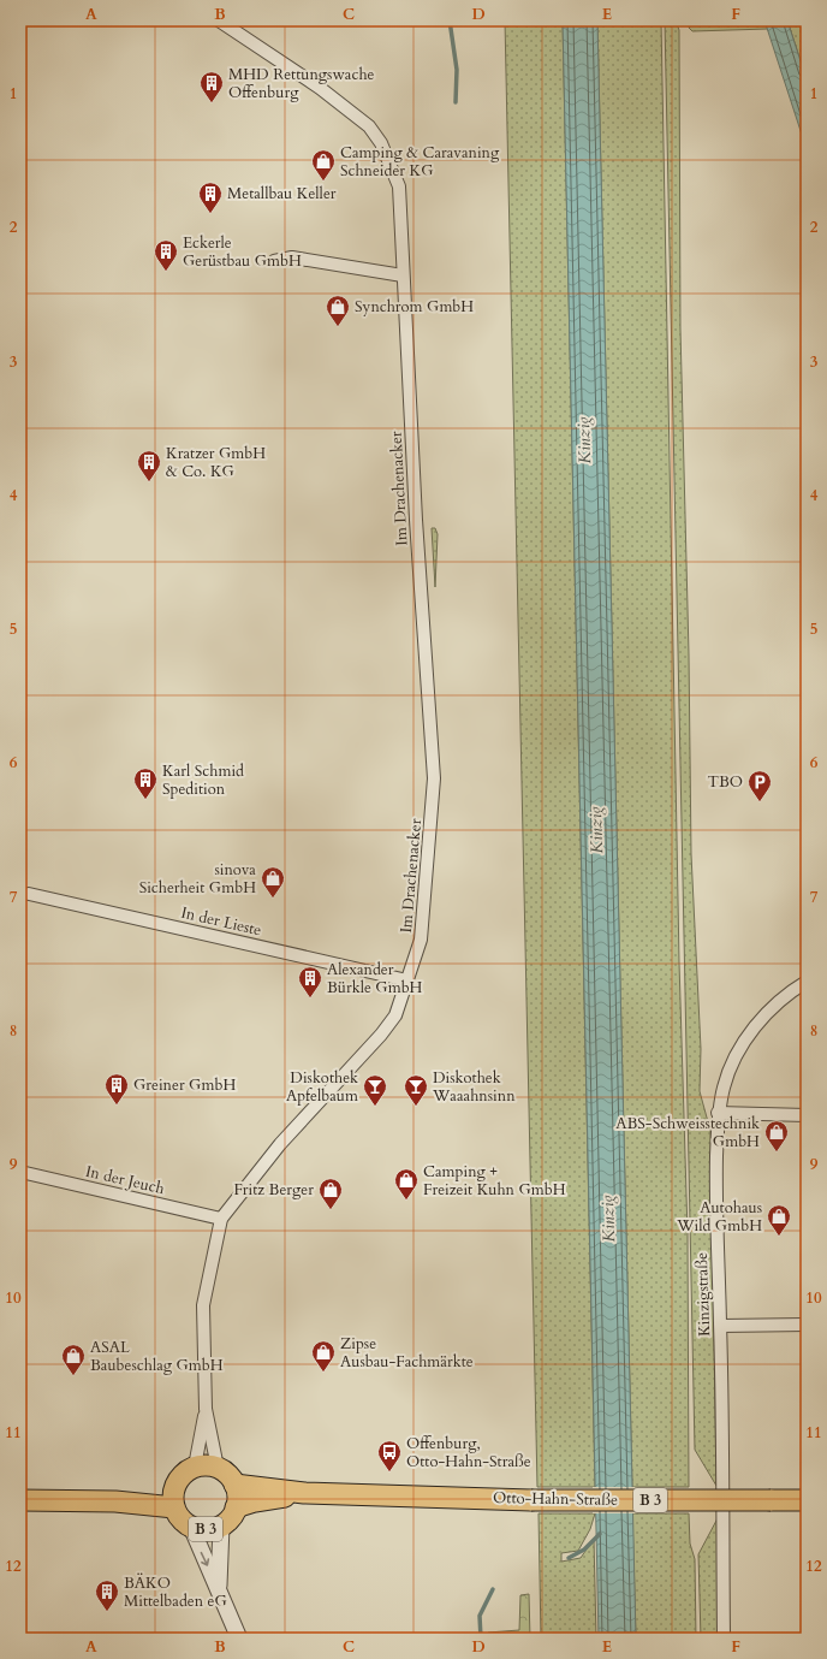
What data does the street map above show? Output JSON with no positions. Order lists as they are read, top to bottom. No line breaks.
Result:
{"streets":{"main road":["Otto-Hahn-Straße","B 3"],"street":["Im Drachenacker","In der Lieste","In der Jeuch","Kinzigstraße"]},"crossings":[["Im Drachenacker","In der Lieste"],["Im Drachenacker","In der Jeuch"],["Im Drachenacker","Otto-Hahn-Straße"],["Im Drachenacker","B 3"],["Otto-Hahn-Straße","B 3"]],"water":["Kinzig"],"places":{"building":["MHD Rettungswache Offenburg","Metallbau Keller","Eckerle Gerüstbau GmbH","Kratzer GmbH & Co. KG","Karl Schmid Spedition","Alexander Bürkle GmbH","Greiner GmbH","BÄKO Mittelbaden eG"],"shop":["Camping & Caravaning Schneider KG","Synchrom GmbH","sinova Sicherheit GmbH","ABS-Schweisstechnik GmbH","Camping + Freizeit Kuhn GmbH","Fritz Berger","Autohaus Wild GmbH","Zipse Ausbau-Fachmärkte","ASAL Baubeschlag GmbH"],"parking":["TBO"],"bar":["Diskothek Apfelbaum","Diskothek Waaahnsinn"],"bus stop":["Offenburg, Otto-Hahn-Straße"]},"grid":{"columns":["A","B","C","D","E","F"],"rows":["1","2","3","4","5","6","7","8","9","10","11","12"]}}
